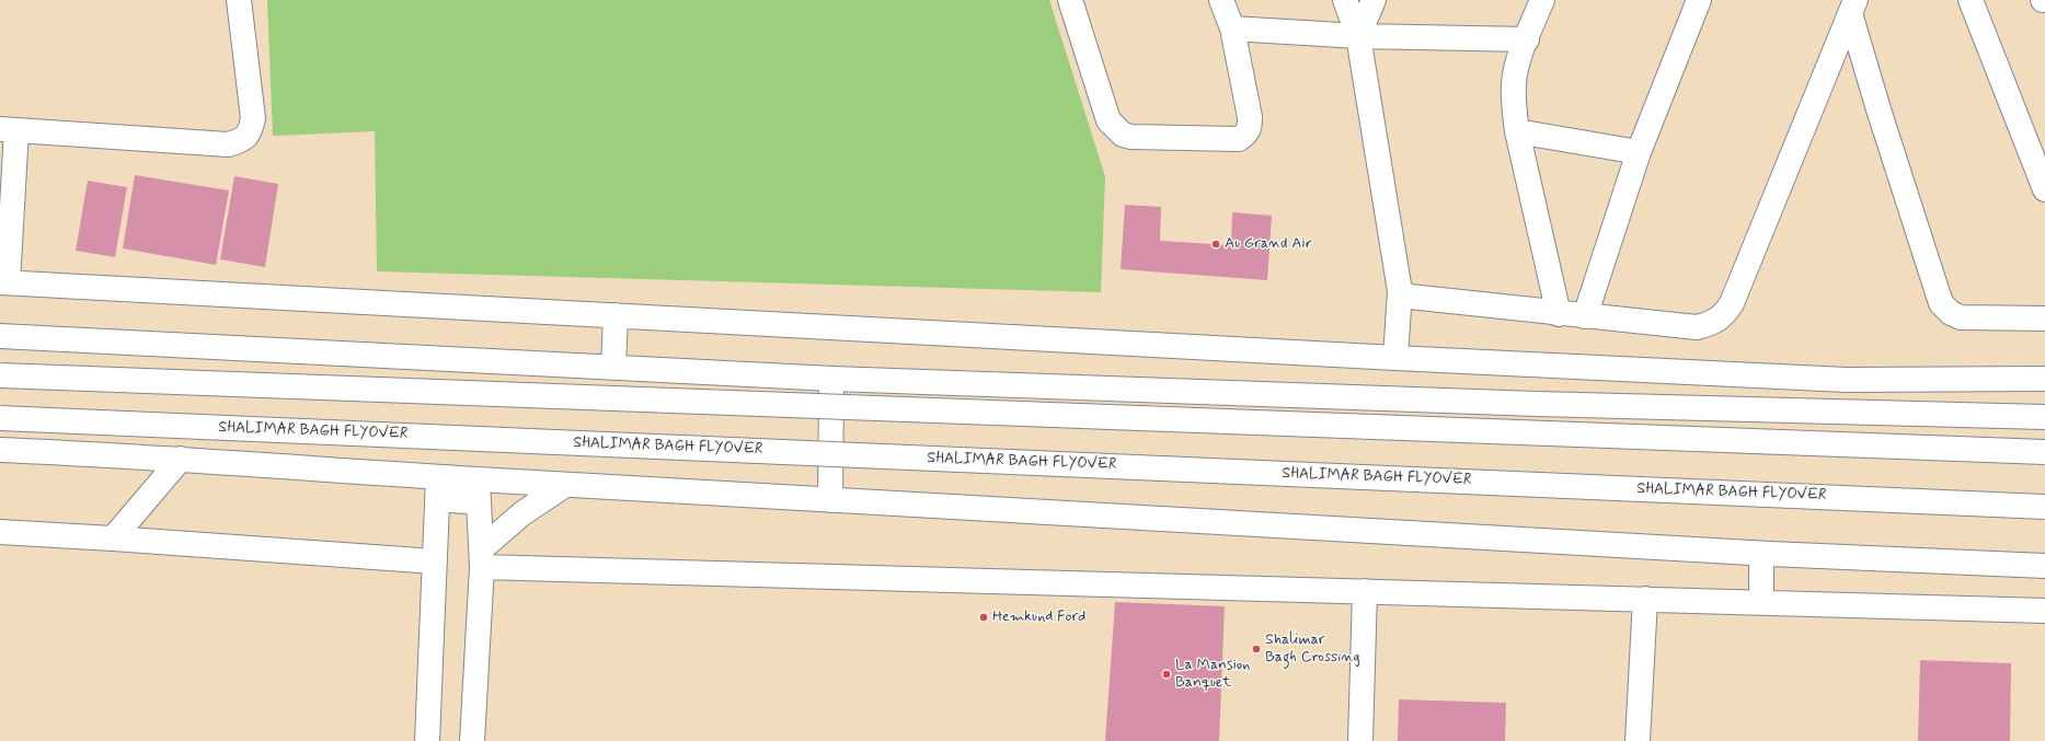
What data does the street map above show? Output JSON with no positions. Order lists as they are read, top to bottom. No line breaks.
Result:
{"streets":{"street":["SHALIMAR BAGH FLYOVER"]},"places":["Au Grand Air","Hemkund Ford","Shalimar Bagh Crossing","La Mansion Banquet"]}
